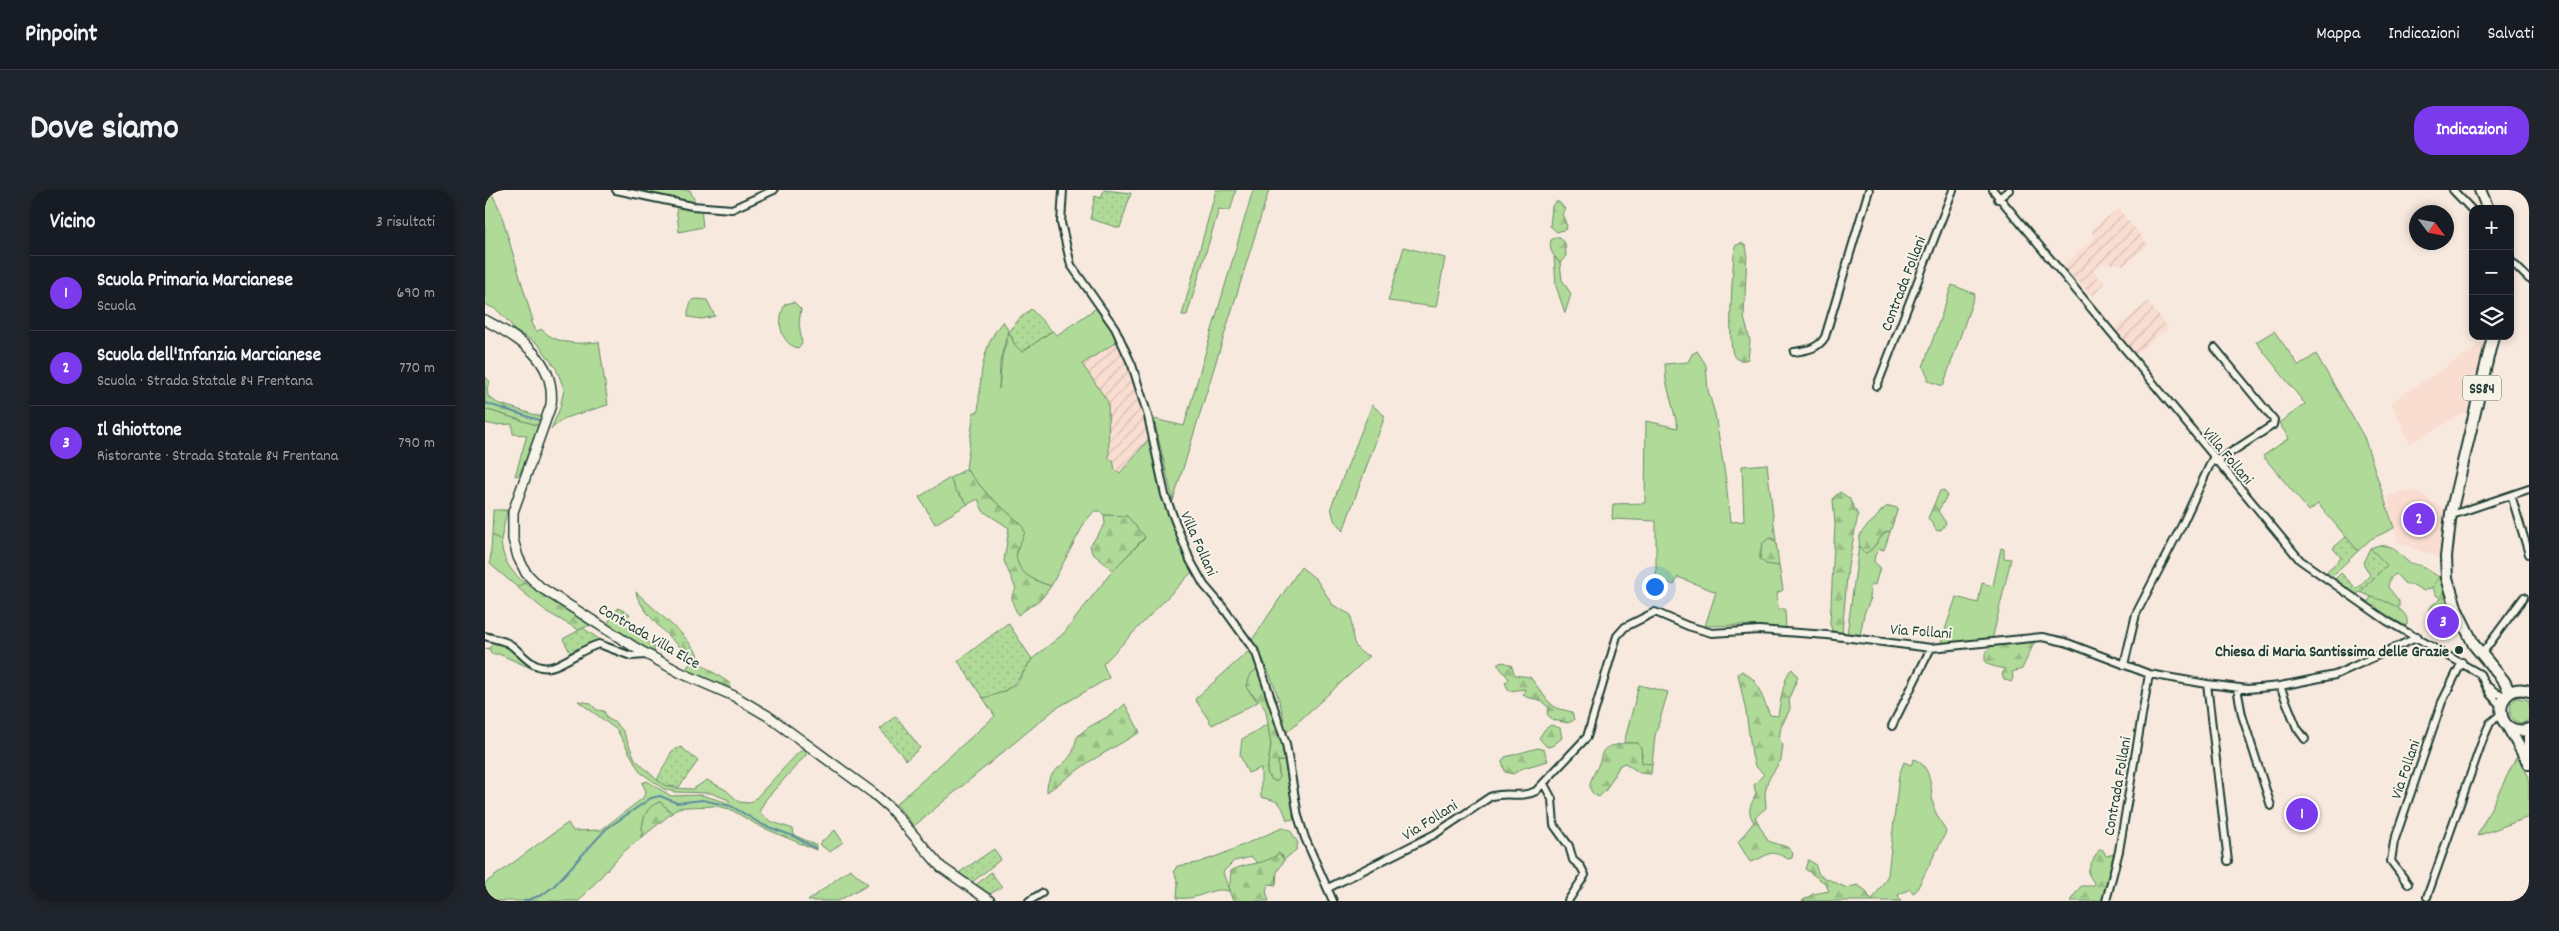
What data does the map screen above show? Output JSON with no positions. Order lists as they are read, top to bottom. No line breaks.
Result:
{"streets":{"main road":["SS84","Contrada Villa Elce"],"street":["Contrada Follani","Villa Follani","Via Follani"]},"crossings":[["Contrada Follani","Via Follani"],["SS84","Villa Follani"],["Villa Follani","Via Follani"]],"places":["Chiesa di Maria Santissima delle Grazie"],"north":"bottom right","page":{"header":"Pinpoint","nav":["Mappa","Indicazioni","Salvati"],"title":"Dove siamo","buttons":"Indicazioni","heading":["Vicino","3 risultati"],"map_buttons":["+","−"],"list":[{"mark":"1","name":"Scuola Primaria Marcianese","note":"Scuola","value":"690 m"},{"mark":"2","name":"Scuola dell'Infanzia Marcianese","note":"Scuola · Strada Statale 84 Frentana","value":"770 m"},{"mark":"3","name":"Il Ghiottone","note":"Ristorante · Strada Statale 84 Frentana","value":"790 m"}],"pins":["2","3","1"]}}
